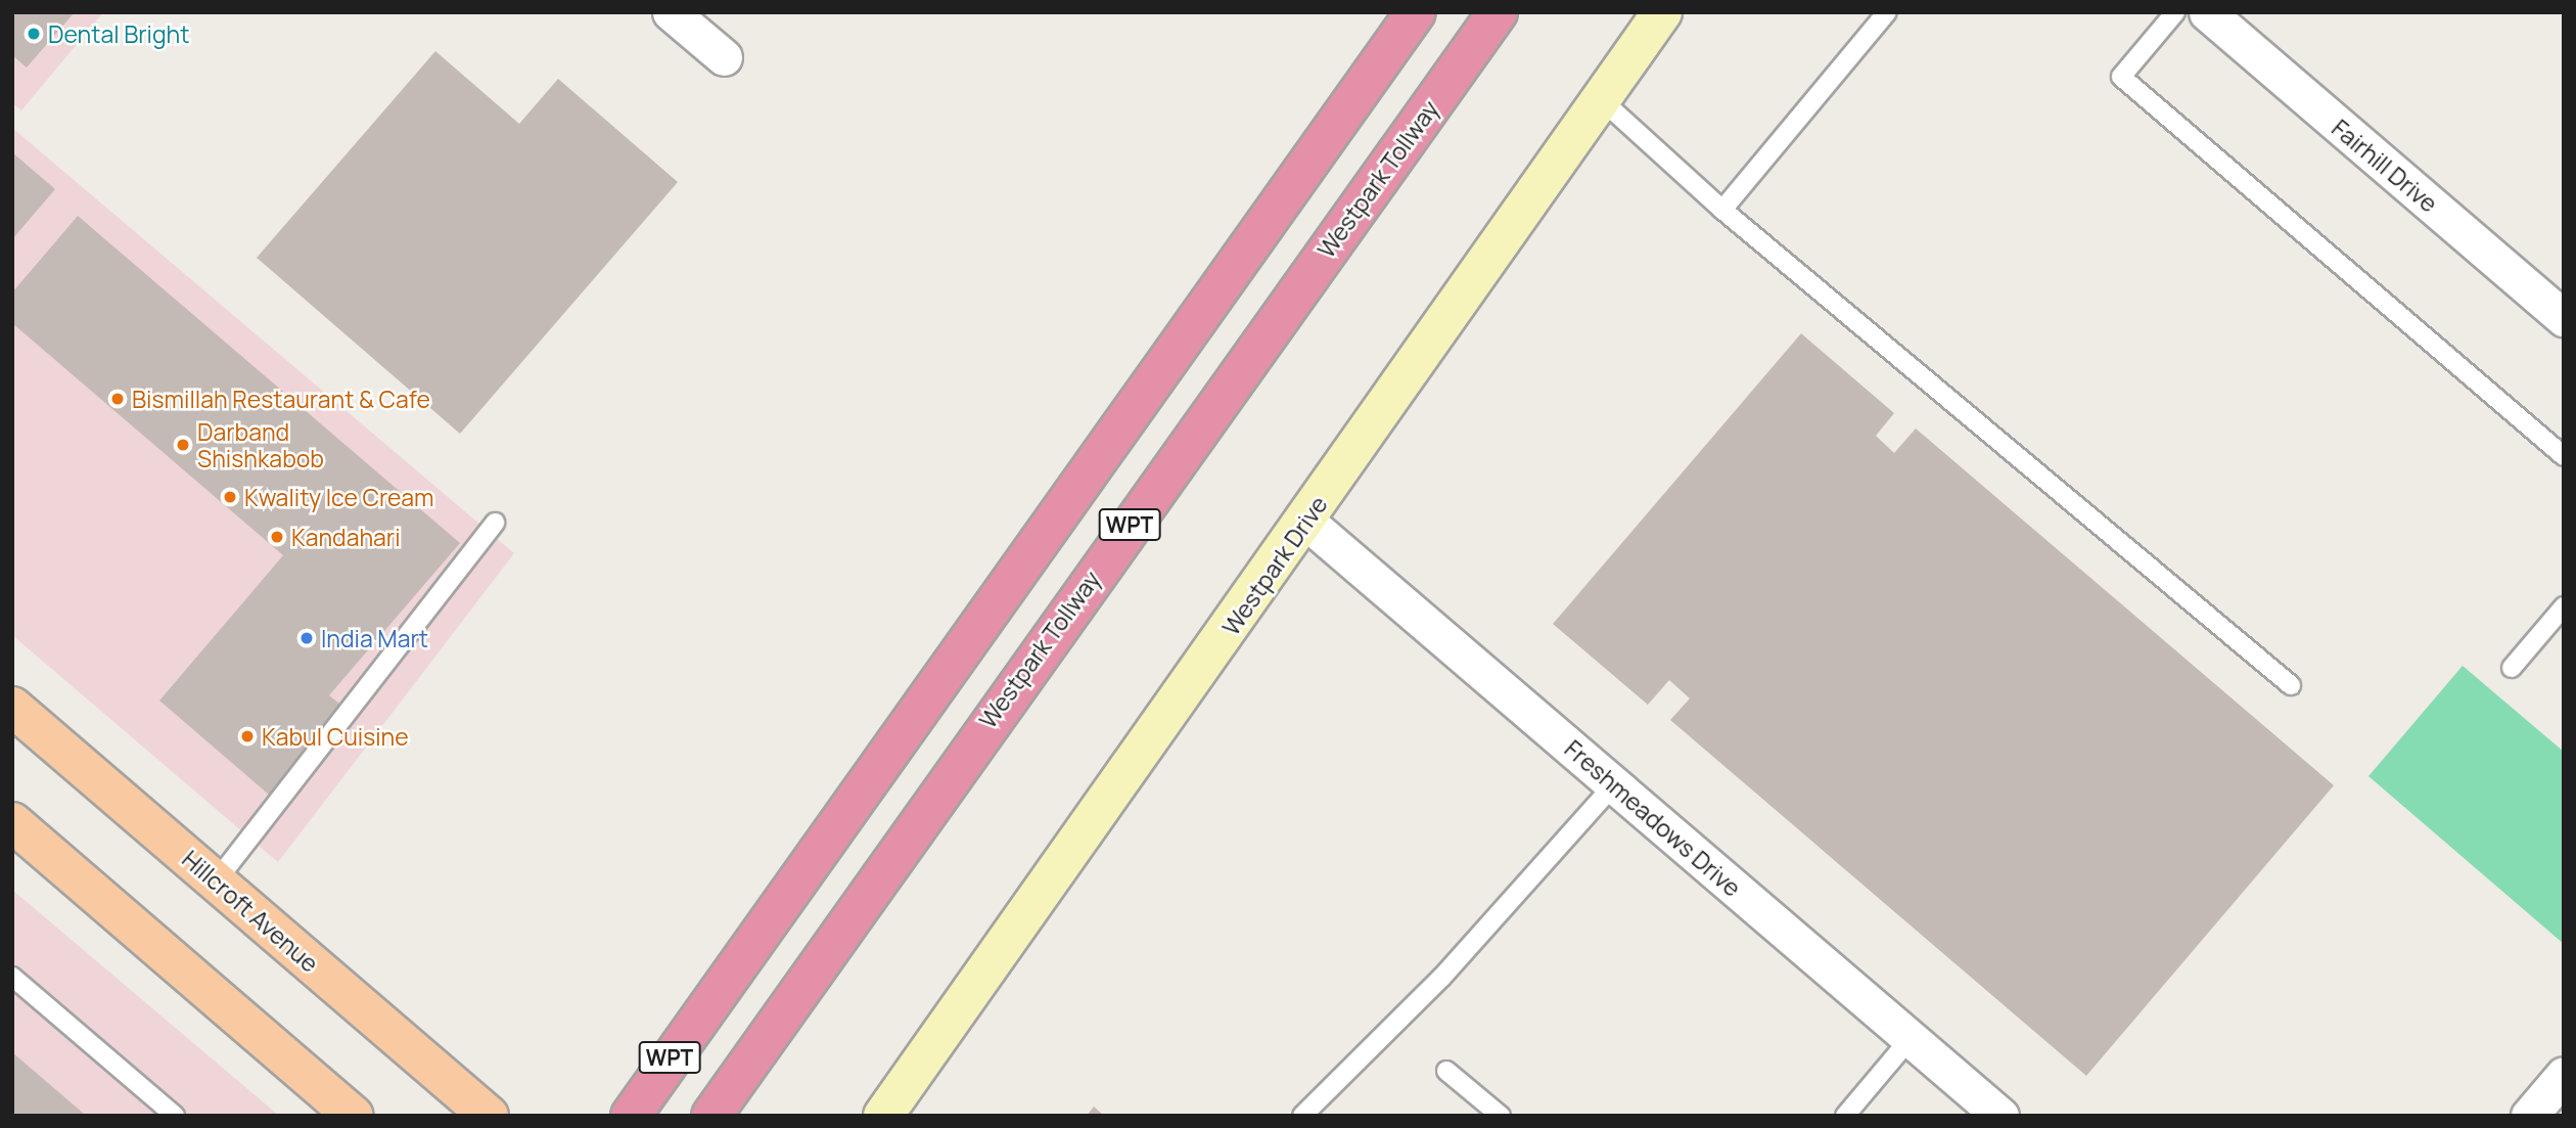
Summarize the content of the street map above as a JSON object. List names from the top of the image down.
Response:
{
  "streets": {
    "highway": ["Westpark Tollway", "WPT"],
    "main road": ["Westpark Drive", "Hillcroft Avenue"],
    "street": ["Fairhill Drive", "Freshmeadows Drive"]
  },
  "crossings": [
    ["Westpark Drive", "Freshmeadows Drive"]
  ],
  "places": [
    "Dental Bright",
    "Bismillah Restaurant & Cafe",
    "Darband Shishkabob",
    "Kwality Ice Cream",
    "Kandahari",
    "India Mart",
    "Kabul Cuisine"
  ]
}
